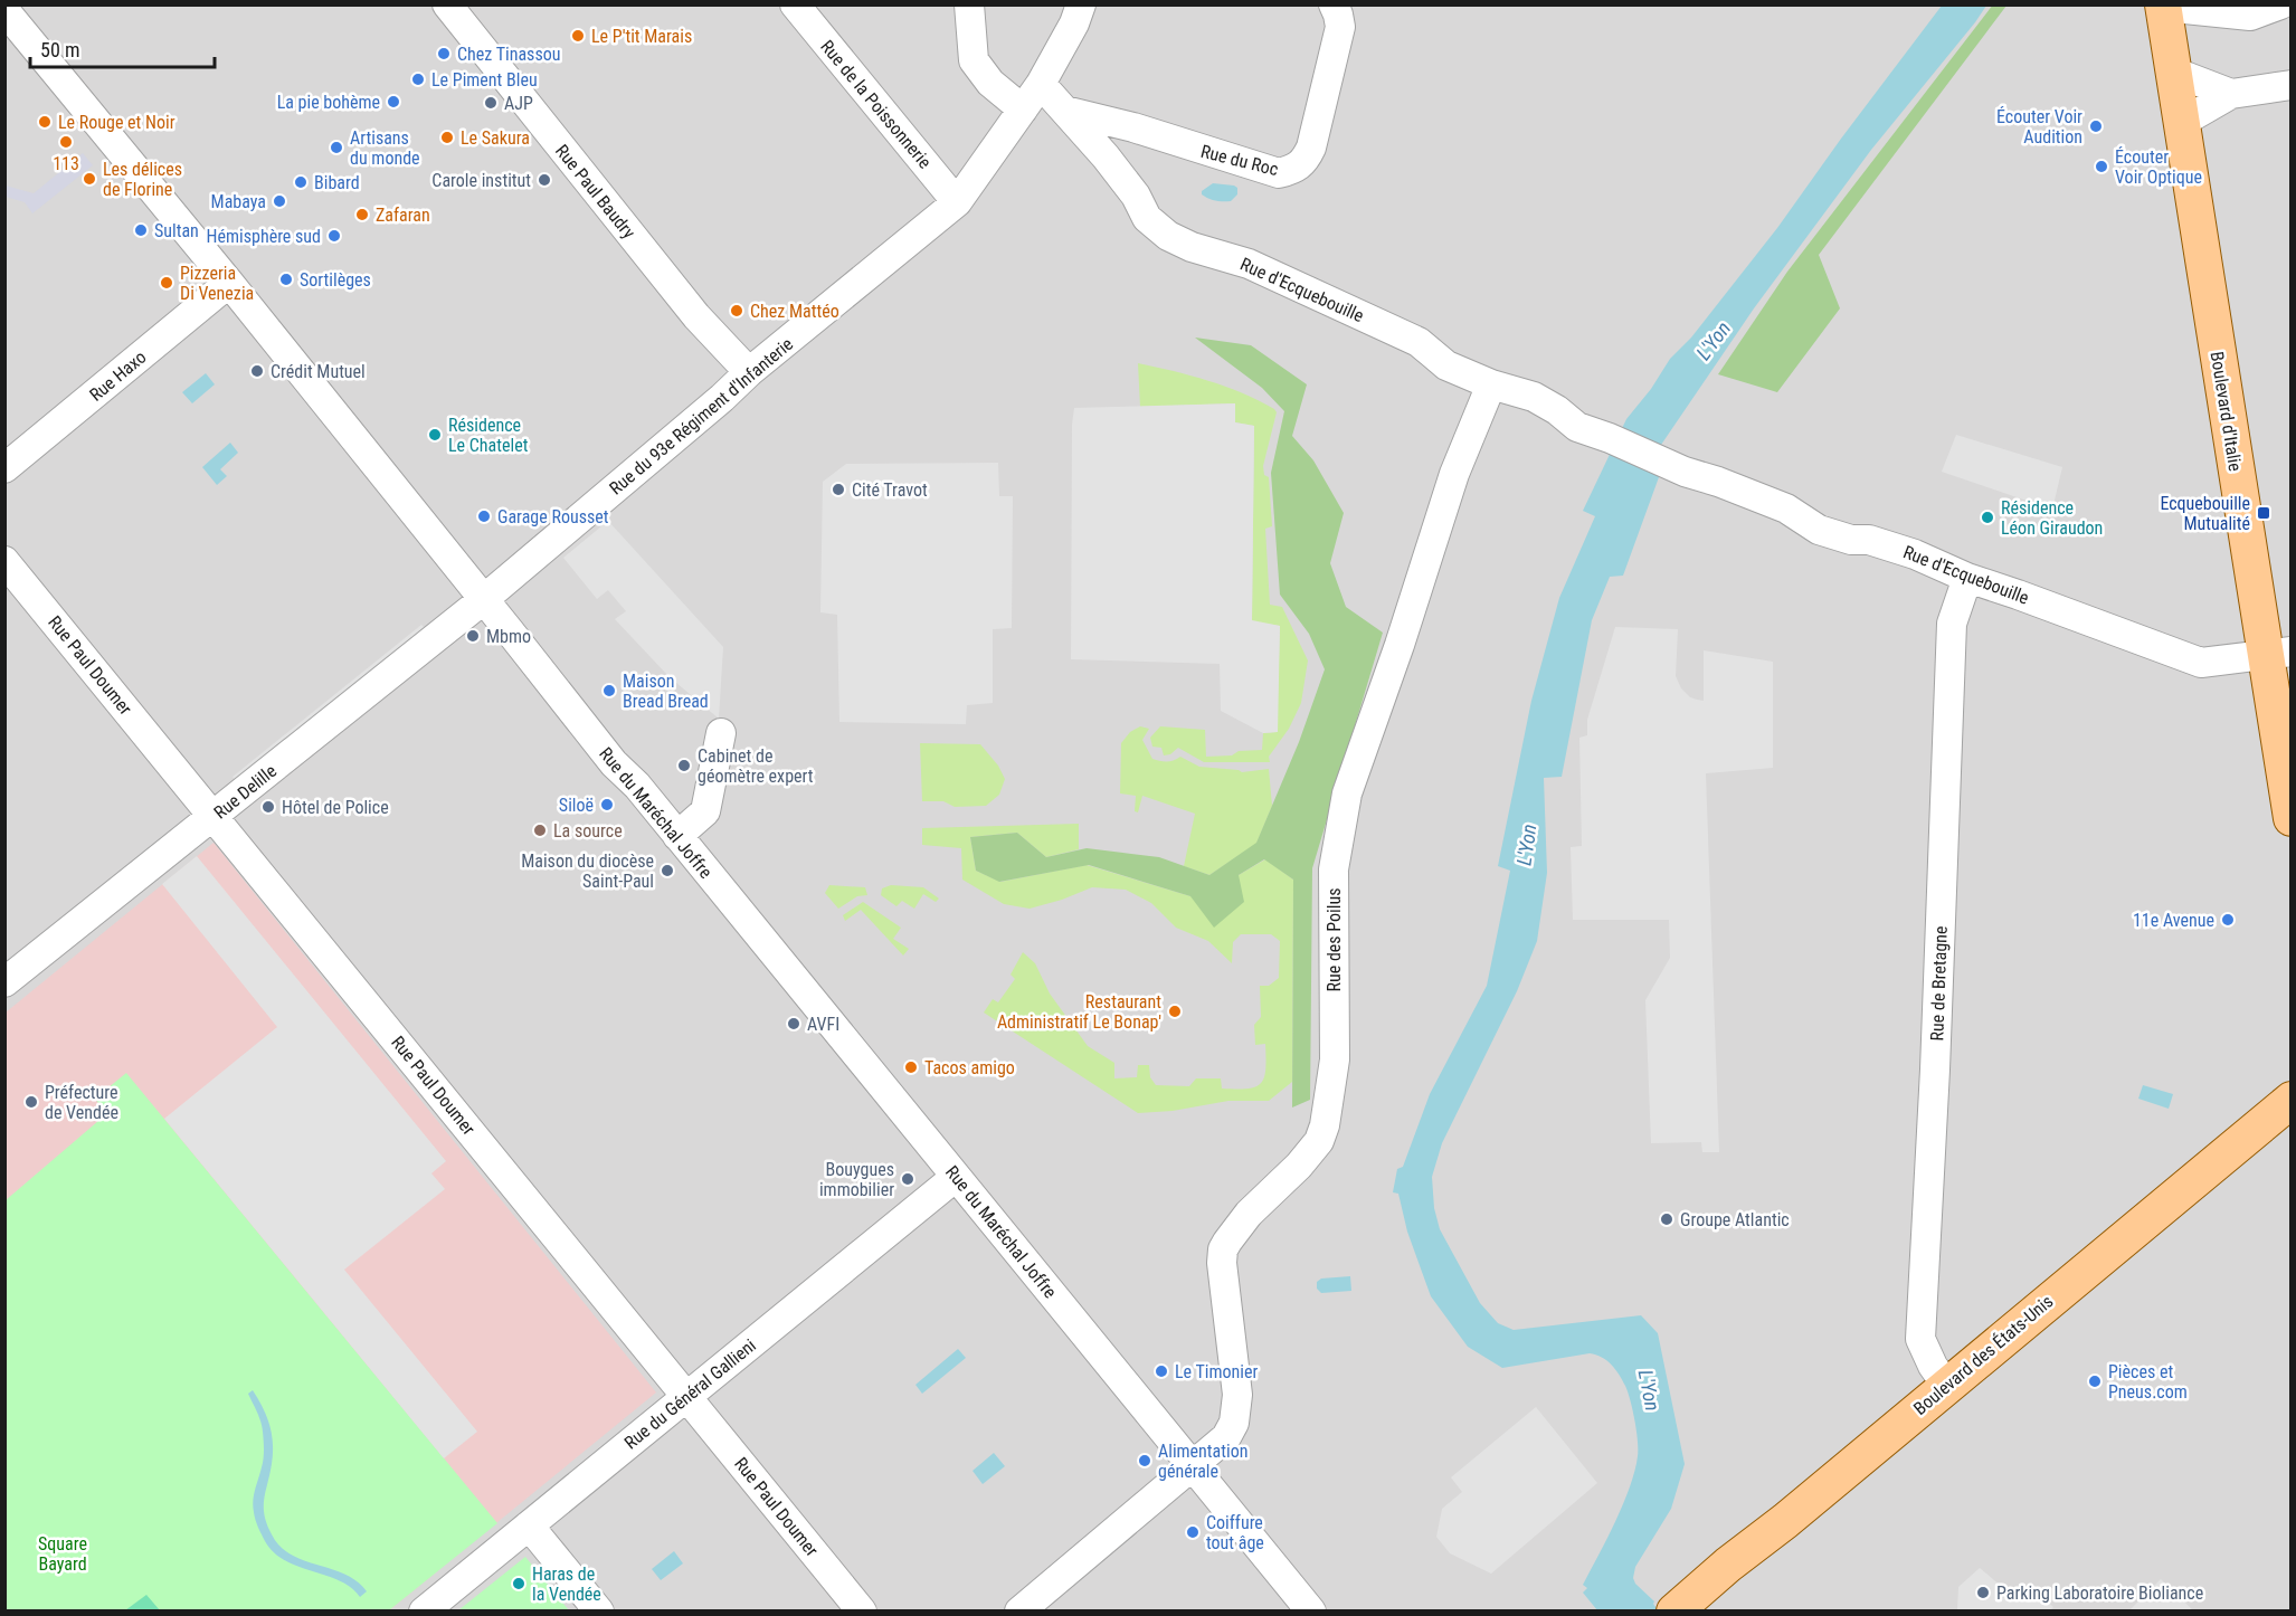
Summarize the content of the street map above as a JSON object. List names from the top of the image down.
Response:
{
  "streets": {
    "main road": ["Boulevard d'Italie", "Boulevard des États-Unis"],
    "street": [
      "Rue de la Poissonnerie",
      "Rue du Roc",
      "Rue Paul Baudry",
      "Rue d'Ecquebouille",
      "Rue Haxo",
      "Rue du 93e Régiment d'Infanterie",
      "Rue Paul Doumer",
      "Rue Delille",
      "Rue du Maréchal Joffre",
      "Rue des Poilus",
      "Rue de Bretagne",
      "Rue du Général Gallieni"
    ]
  },
  "crossings": [
    ["Rue de la Poissonnerie", "Rue du 93e Régiment d'Infanterie"],
    ["Rue du Roc", "Rue d'Ecquebouille"],
    ["Rue Paul Baudry", "Rue du 93e Régiment d'Infanterie"],
    ["Rue d'Ecquebouille", "Boulevard d'Italie"],
    ["Rue d'Ecquebouille", "Rue du 93e Régiment d'Infanterie"],
    ["Rue d'Ecquebouille", "Rue des Poilus"],
    ["Rue d'Ecquebouille", "Rue de Bretagne"],
    ["Rue Haxo", "Rue du Maréchal Joffre"],
    ["Rue du 93e Régiment d'Infanterie", "Rue Delille"],
    ["Rue du 93e Régiment d'Infanterie", "Rue du Maréchal Joffre"],
    ["Rue Paul Doumer", "Rue Delille"],
    ["Rue Paul Doumer", "Rue du Général Gallieni"],
    ["Rue Delille", "Rue du Maréchal Joffre"],
    ["Rue du Maréchal Joffre", "Rue des Poilus"],
    ["Rue du Maréchal Joffre", "Rue du Général Gallieni"],
    ["Rue de Bretagne", "Boulevard des États-Unis"]
  ],
  "water": ["L'Yon"],
  "parks": ["Square Bayard"],
  "places": {
    "other": [
      "Le P'tit Marais",
      "Chez Tinassou",
      "Le Piment Bleu",
      "La pie bohème",
      "AJP",
      "Le Rouge et Noir",
      "Écouter Voir Audition",
      "Le Sakura",
      "113",
      "Artisans du monde",
      "Écouter Voir Optique",
      "Les délices de Florine",
      "Carole institut",
      "Bibard",
      "Mabaya",
      "Zafaran",
      "Sultan",
      "Hémisphère sud",
      "Sortilèges",
      "Pizzeria Di Venezia",
      "Chez Mattéo",
      "Crédit Mutuel",
      "Résidence Le Chatelet",
      "Cité Travot",
      "Garage Rousset",
      "Résidence Léon Giraudon",
      "Mbmo",
      "Maison Bread Bread",
      "Cabinet de géomètre expert",
      "Siloë",
      "Hôtel de Police",
      "La source",
      "Maison du diocèse Saint-Paul",
      "11e Avenue",
      "Restaurant Administratif Le Bonap'",
      "AVFI",
      "Tacos amigo",
      "Préfecture de Vendée",
      "Bouygues immobilier",
      "Groupe Atlantic",
      "Le Timonier",
      "Pièces et Pneus.com",
      "Alimentation générale",
      "Coiffure tout âge",
      "Haras de la Vendée",
      "Parking Laboratoire Bioliance"
    ],
    "transit": ["Ecquebouille Mutualité"]
  },
  "scale_bar": "50 m"
}
